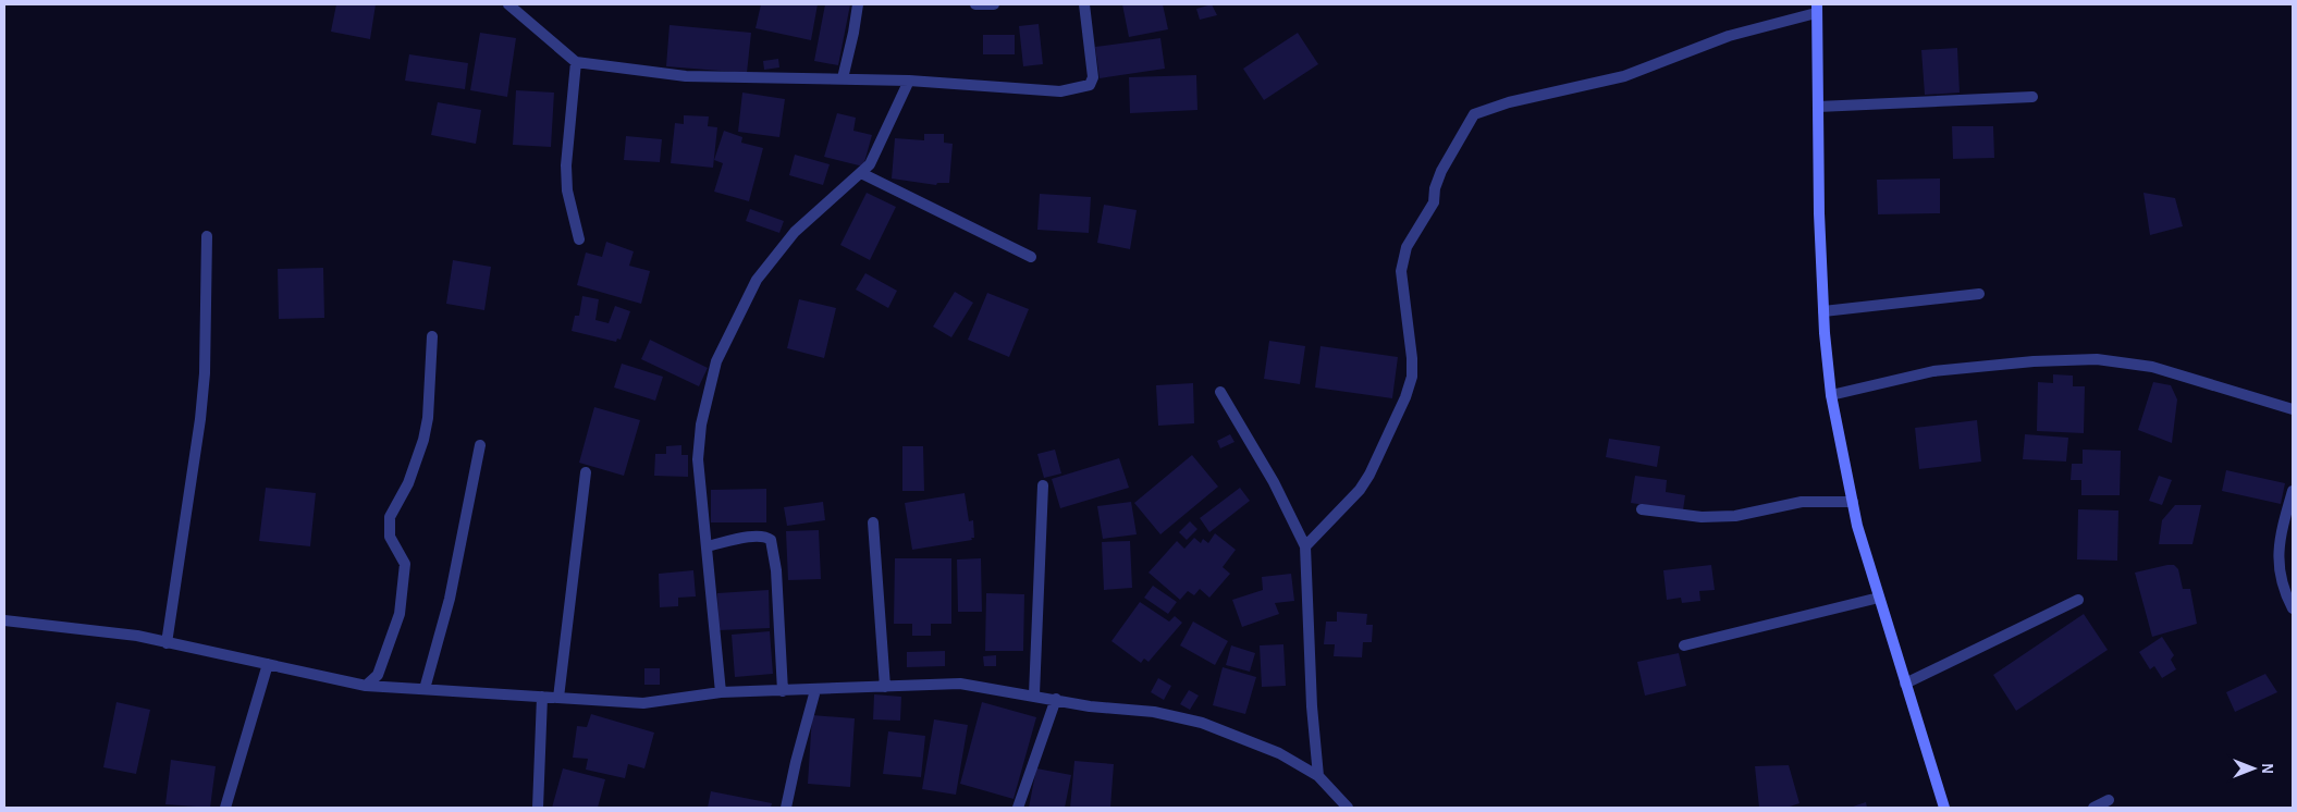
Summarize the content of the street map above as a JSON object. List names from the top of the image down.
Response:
{
  "north": "right"
}
